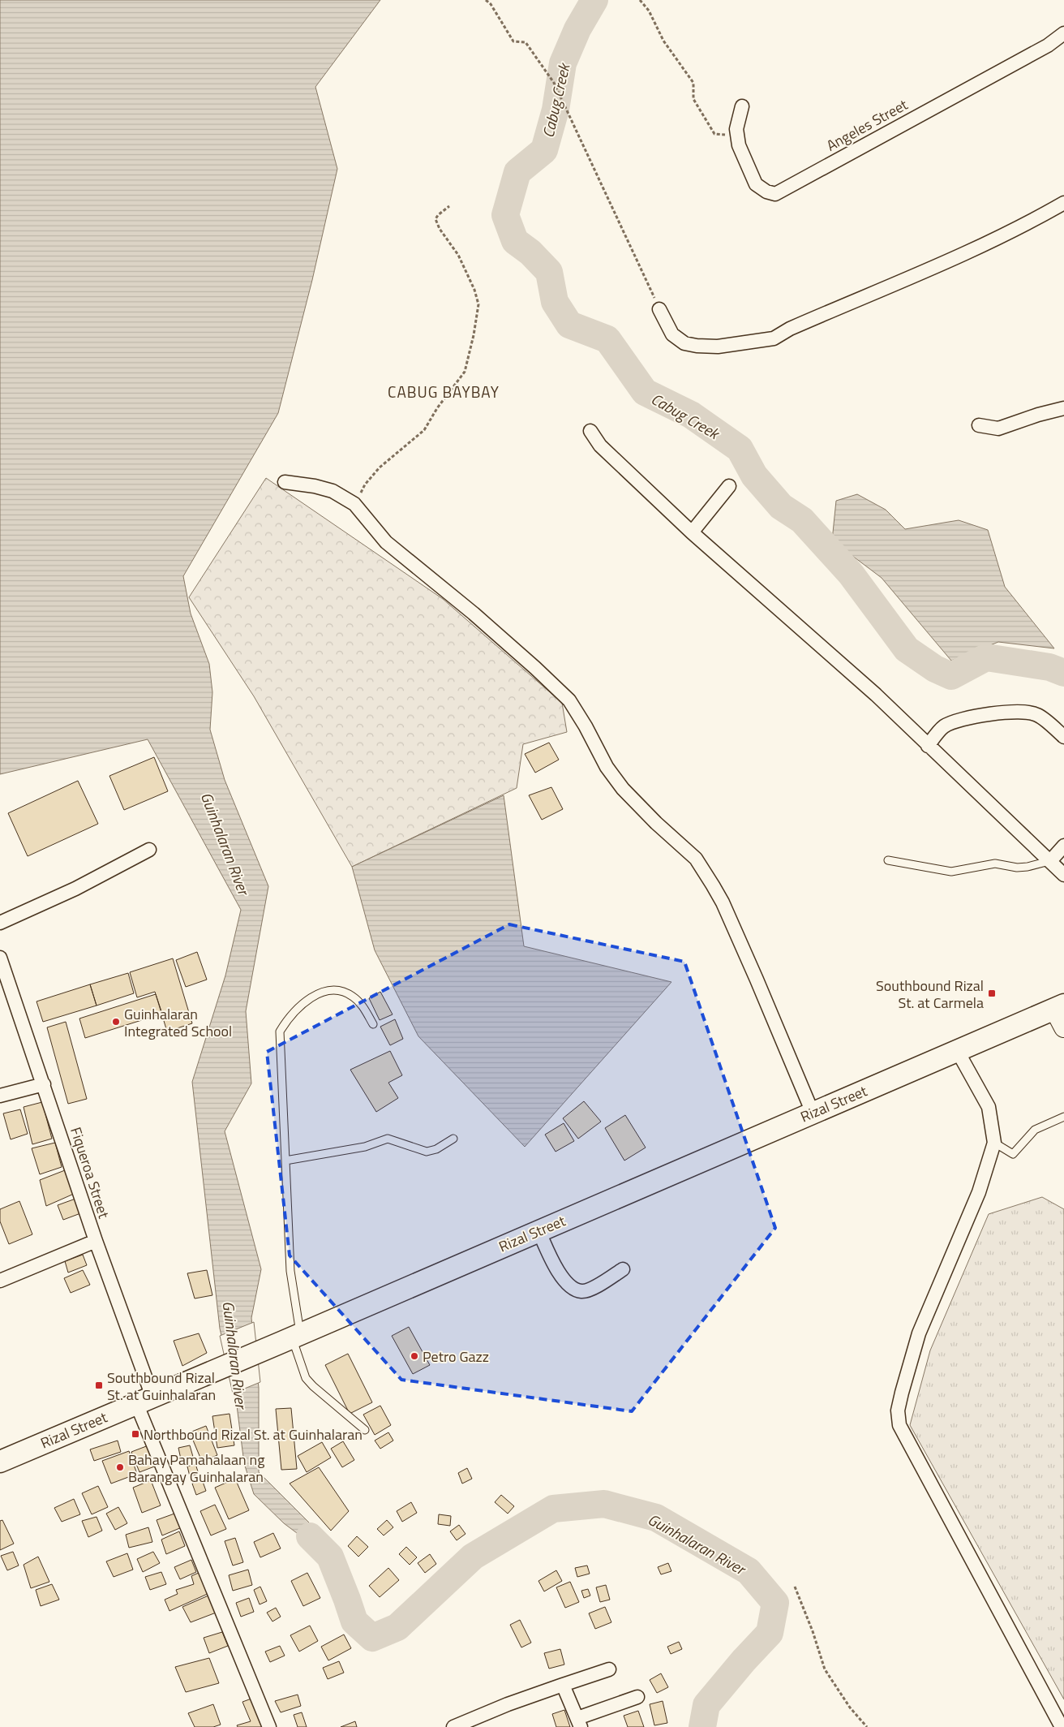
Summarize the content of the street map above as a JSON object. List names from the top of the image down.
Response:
{
  "streets": {
    "main road": ["Rizal Street"],
    "street": ["Angeles Street", "Fiqueroa Street"]
  },
  "crossings": [
    ["Rizal Street", "Fiqueroa Street"]
  ],
  "districts": ["CABUG BAYBAY"],
  "water": ["Cabug Creek", "Guinhalaran River"],
  "places": {
    "transit": ["Southbound Rizal St. at Carmela", "Southbound Rizal St. at Guinhalaran", "Northbound Rizal St. at Guinhalaran"],
    "other": ["Guinhalaran Integrated School", "Petro Gazz", "Bahay Pamahalaan ng Barangay Guinhalaran"]
  }
}
